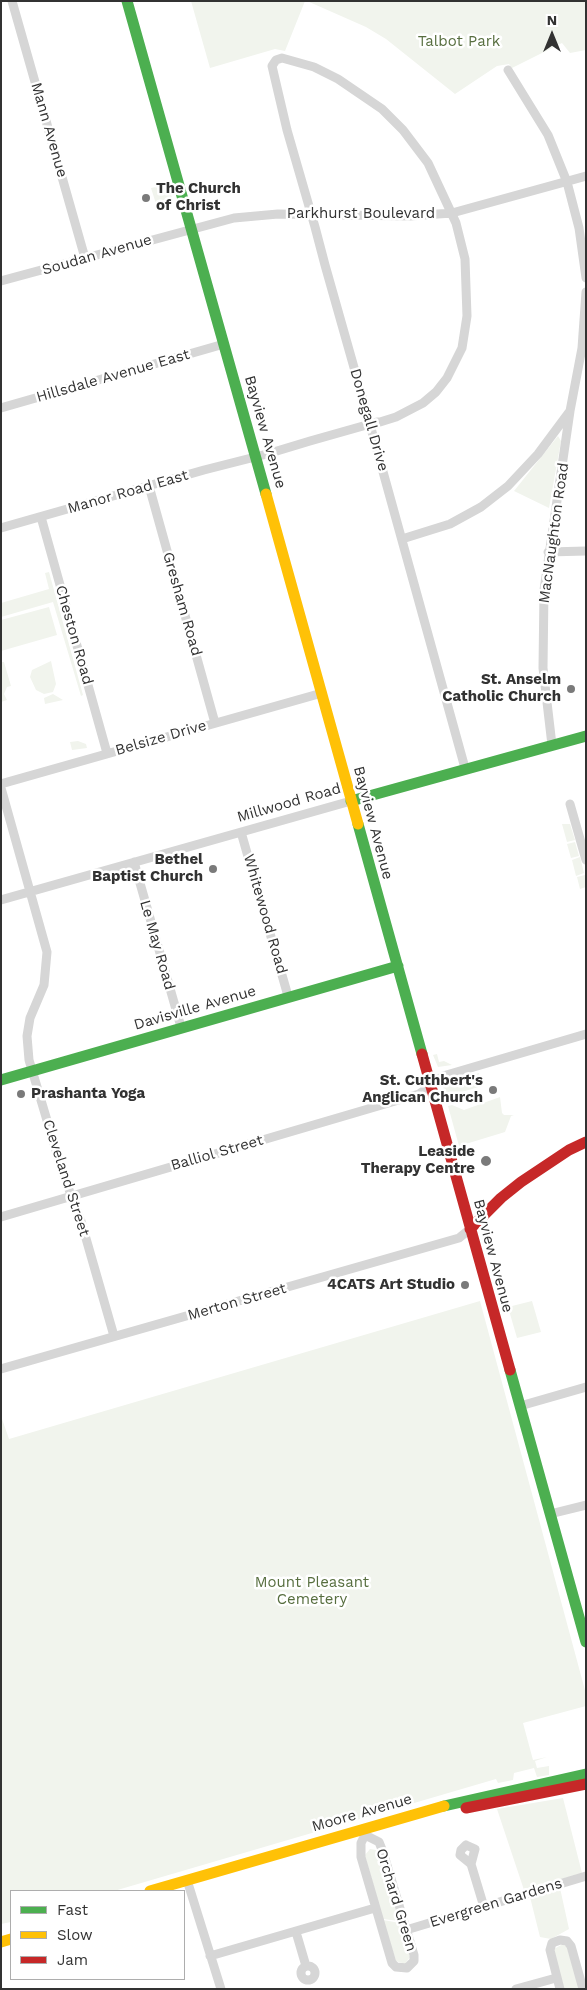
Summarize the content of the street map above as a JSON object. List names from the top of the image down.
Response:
{
  "streets": {
    "main road": [
      "Bayview Avenue",
      "Millwood Road",
      "Davisville Avenue",
      "Moore Avenue"
    ],
    "street": [
      "Mann Avenue",
      "Parkhurst Boulevard",
      "Soudan Avenue",
      "Hillsdale Avenue East",
      "Donegall Drive",
      "Manor Road East",
      "MacNaughton Road",
      "Gresham Road",
      "Cheston Road",
      "Belsize Drive",
      "Whitewood Road",
      "Le May Road",
      "Balliol Street",
      "Cleveland Street",
      "Merton Street",
      "Orchard Green",
      "Evergreen Gardens"
    ]
  },
  "crossings": [
    ["Mann Avenue", "Soudan Avenue"],
    ["Parkhurst Boulevard", "Soudan Avenue"],
    ["Parkhurst Boulevard", "Donegall Drive"],
    ["Parkhurst Boulevard", "Bayview Avenue"],
    ["Parkhurst Boulevard", "Manor Road East"],
    ["Soudan Avenue", "Bayview Avenue"],
    ["Hillsdale Avenue East", "Bayview Avenue"],
    ["Donegall Drive", "Manor Road East"],
    ["Donegall Drive", "Millwood Road"],
    ["Bayview Avenue", "Manor Road East"],
    ["Bayview Avenue", "Belsize Drive"],
    ["Bayview Avenue", "Millwood Road"],
    ["Bayview Avenue", "Davisville Avenue"],
    ["Bayview Avenue", "Balliol Street"],
    ["Bayview Avenue", "Merton Street"],
    ["Manor Road East", "Gresham Road"],
    ["Manor Road East", "Cheston Road"],
    ["MacNaughton Road", "Millwood Road"],
    ["Gresham Road", "Belsize Drive"],
    ["Cheston Road", "Belsize Drive"],
    ["Millwood Road", "Whitewood Road"],
    ["Millwood Road", "Le May Road"],
    ["Millwood Road", "Cleveland Street"],
    ["Whitewood Road", "Davisville Avenue"],
    ["Le May Road", "Davisville Avenue"],
    ["Davisville Avenue", "Cleveland Street"],
    ["Balliol Street", "Cleveland Street"],
    ["Cleveland Street", "Merton Street"],
    ["Moore Avenue", "Orchard Green"],
    ["Orchard Green", "Evergreen Gardens"]
  ],
  "parks": ["Talbot Park", "Mount Pleasant Cemetery"],
  "places": [
    "The Church of Christ",
    "St. Anselm Catholic Church",
    "Bethel Baptist Church",
    "St. Cuthbert's Anglican Church",
    "Prashanta Yoga",
    "Leaside Therapy Centre",
    "4CATS Art Studio"
  ],
  "legend": ["Fast", "Slow", "Jam"],
  "north": "top"
}
